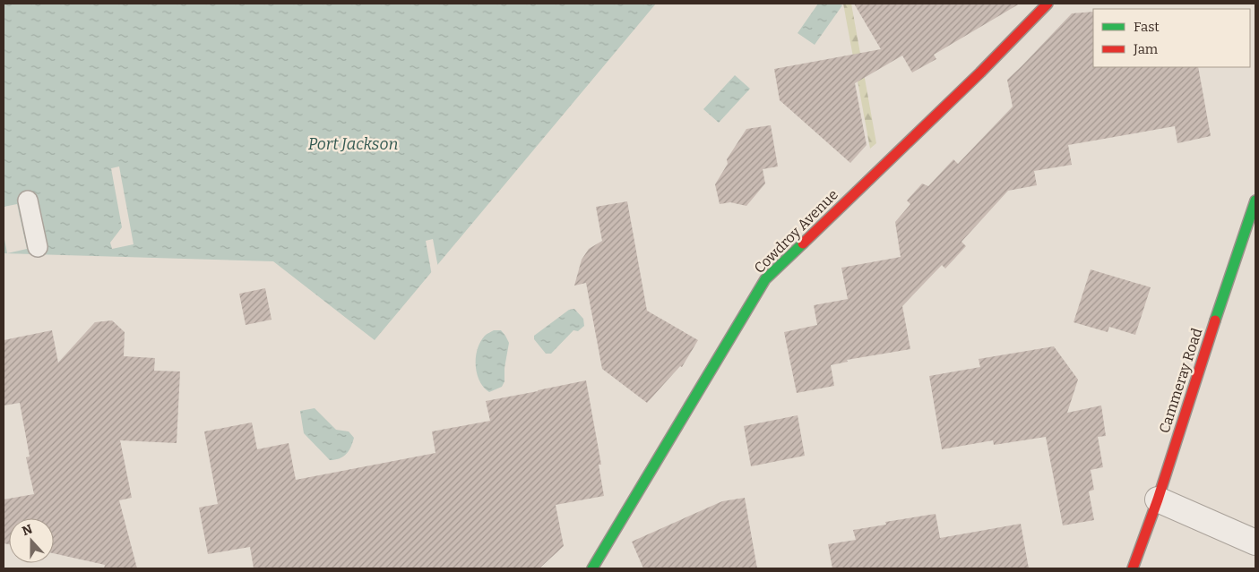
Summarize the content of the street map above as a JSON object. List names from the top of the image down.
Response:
{
  "streets": {
    "street": ["Cowdroy Avenue", "Cammeray Road"]
  },
  "water": ["Port Jackson"],
  "legend": ["Fast", "Jam"],
  "north": "top"
}
